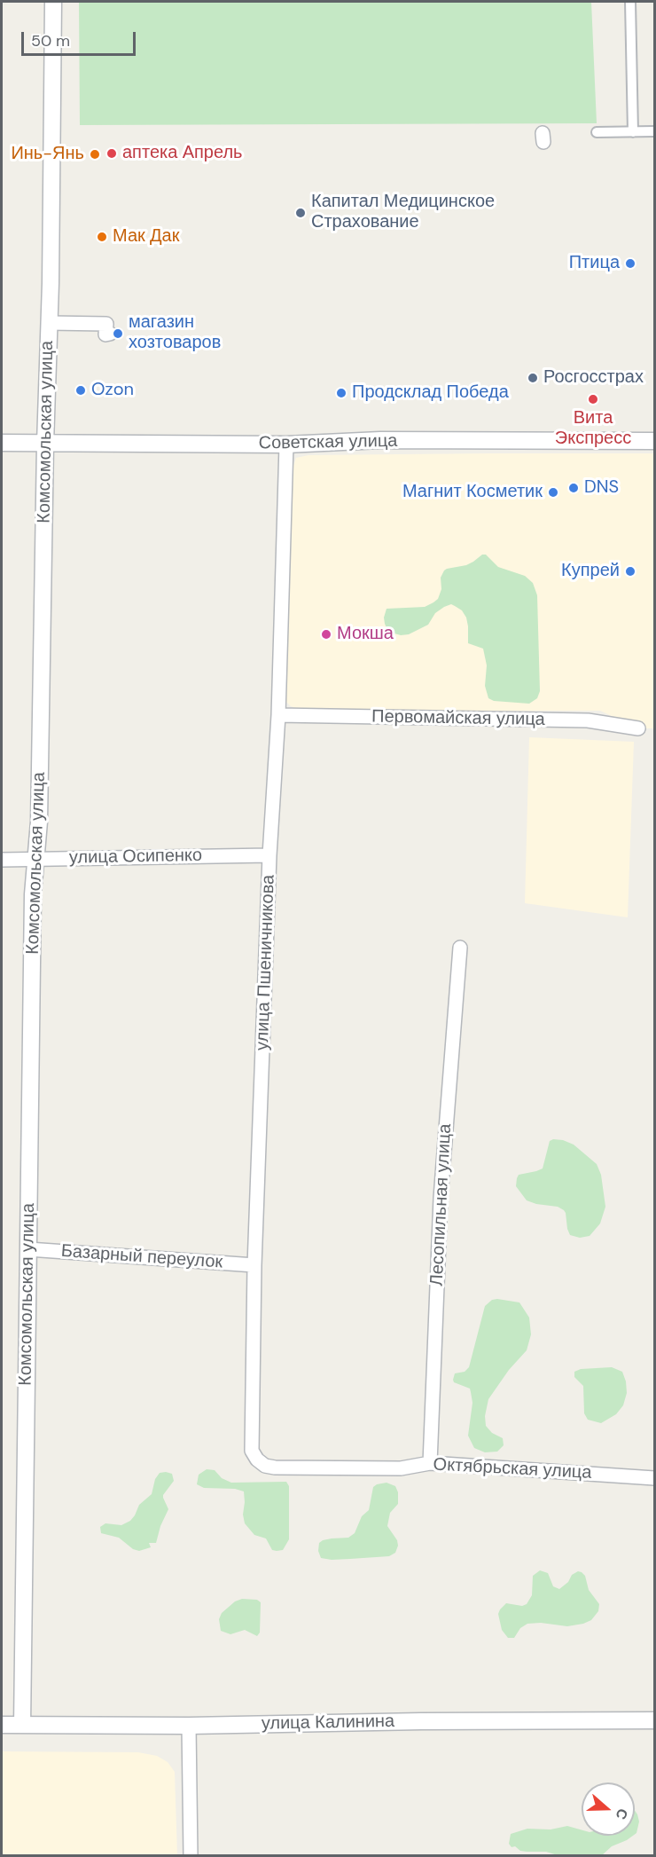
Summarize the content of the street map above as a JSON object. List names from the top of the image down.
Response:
{
  "streets": {
    "street": [
      "Комсомольская улица",
      "Советская улица",
      "Первомайская улица",
      "улица Осипенко",
      "улица Пшеничникова",
      "Лесопильная улица",
      "Базарный переулок",
      "Октябрьская улица",
      "улица Калинина"
    ]
  },
  "crossings": [
    ["Комсомольская улица", "Советская улица"],
    ["Комсомольская улица", "улица Осипенко"],
    ["Комсомольская улица", "Базарный переулок"],
    ["Комсомольская улица", "улица Калинина"],
    ["Советская улица", "улица Пшеничникова"],
    ["Первомайская улица", "улица Пшеничникова"],
    ["улица Осипенко", "улица Пшеничникова"],
    ["улица Пшеничникова", "Базарный переулок"],
    ["улица Пшеничникова", "Октябрьская улица"],
    ["Лесопильная улица", "Октябрьская улица"]
  ],
  "places": [
    "аптека Апрель",
    "Инь-Янь",
    "Капитал Медицинское Страхование",
    "Мак Дак",
    "Птица",
    "магазин хозтоваров",
    "Росгосстрах",
    "Ozon",
    "Продсклад Победа",
    "Вита Экспресс",
    "DNS",
    "Магнит Косметик",
    "Купрей",
    "Мокша"
  ],
  "scale_bar": "50 m",
  "north": "right"
}
